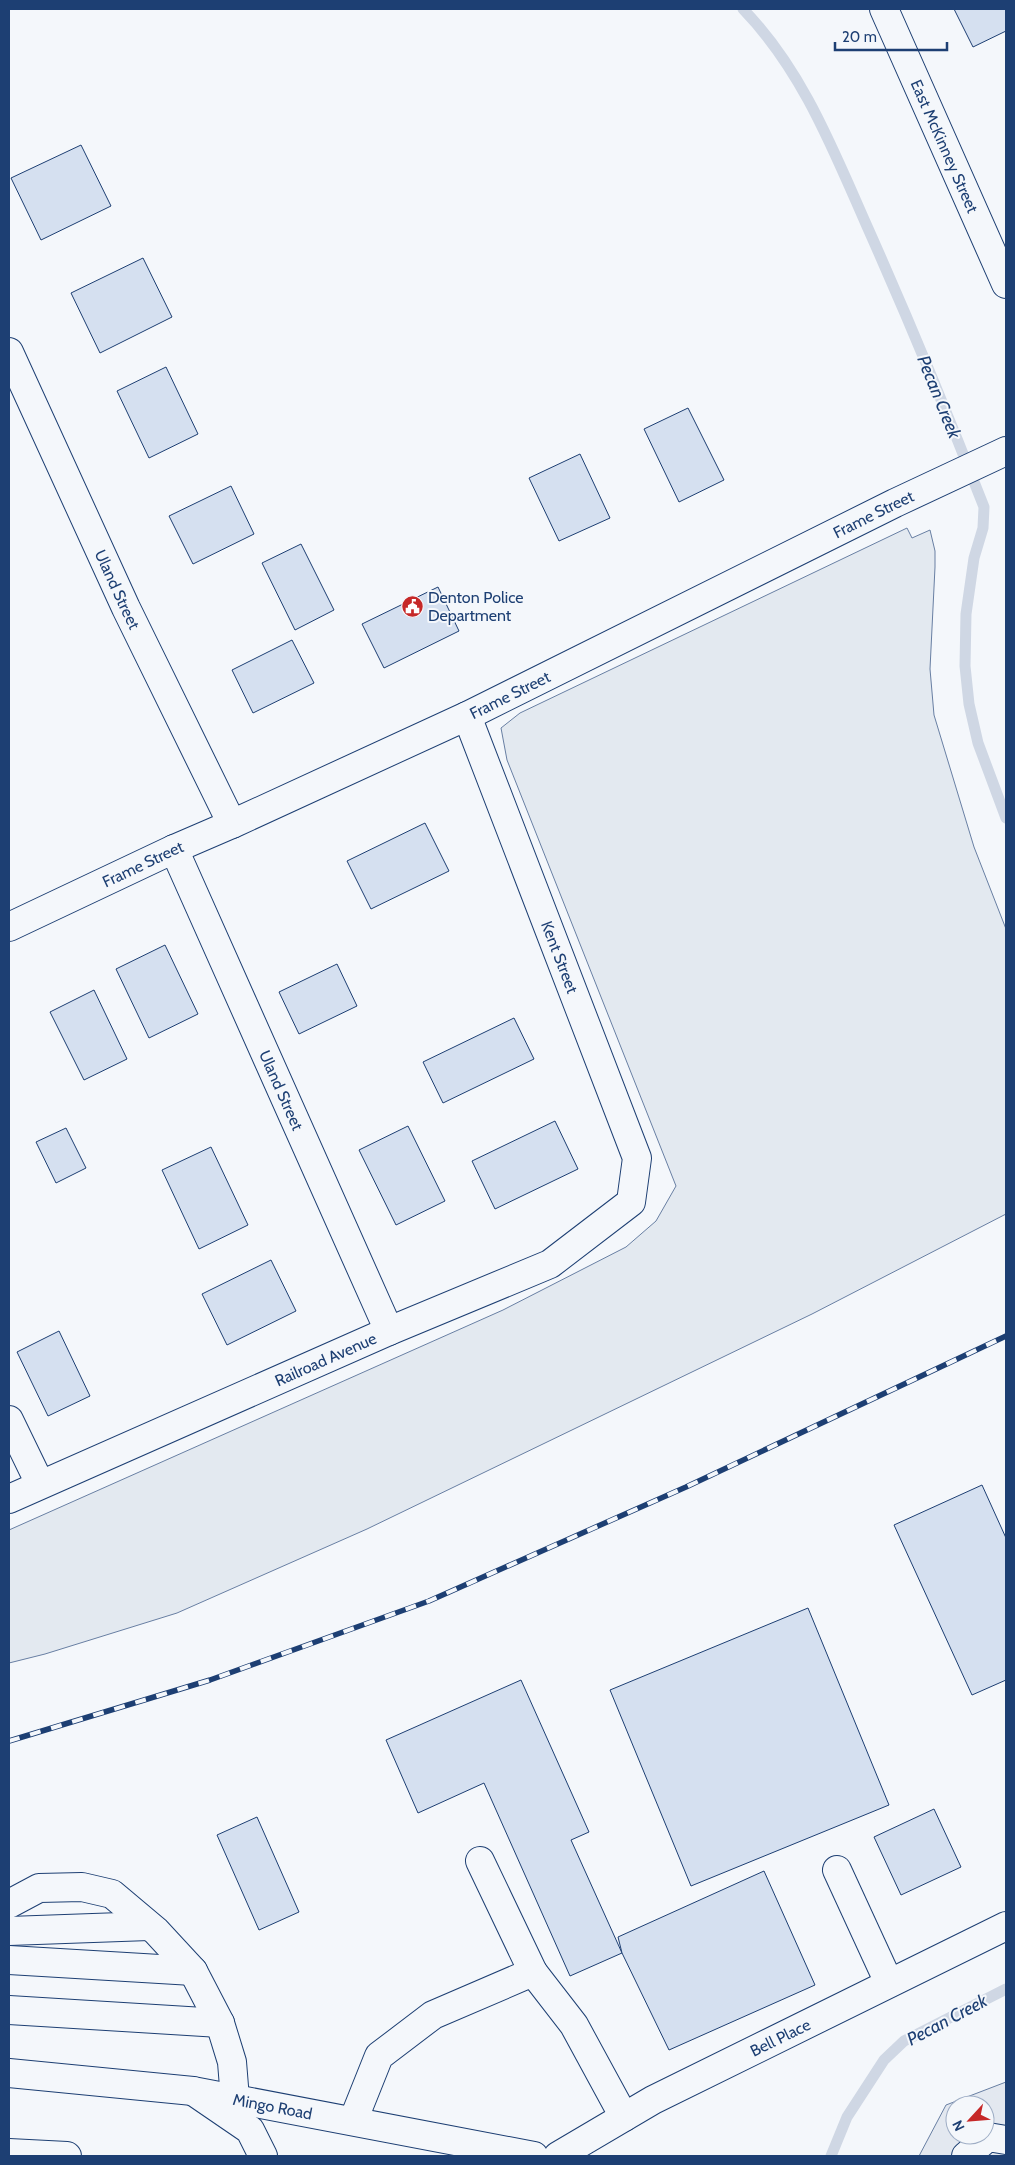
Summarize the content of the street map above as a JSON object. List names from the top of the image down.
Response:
{
  "streets": {
    "street": [
      "East McKinney Street",
      "Frame Street",
      "Uland Street",
      "Kent Street",
      "Railroad Avenue",
      "Bell Place",
      "Mingo Road"
    ]
  },
  "crossings": [
    ["Frame Street", "Uland Street"],
    ["Frame Street", "Kent Street"],
    ["Uland Street", "Railroad Avenue"],
    ["Kent Street", "Railroad Avenue"]
  ],
  "water": ["Pecan Creek"],
  "places": {
    "public building": ["Denton Police Department"]
  },
  "scale_bar": "20 m",
  "north": "bottom left"
}
